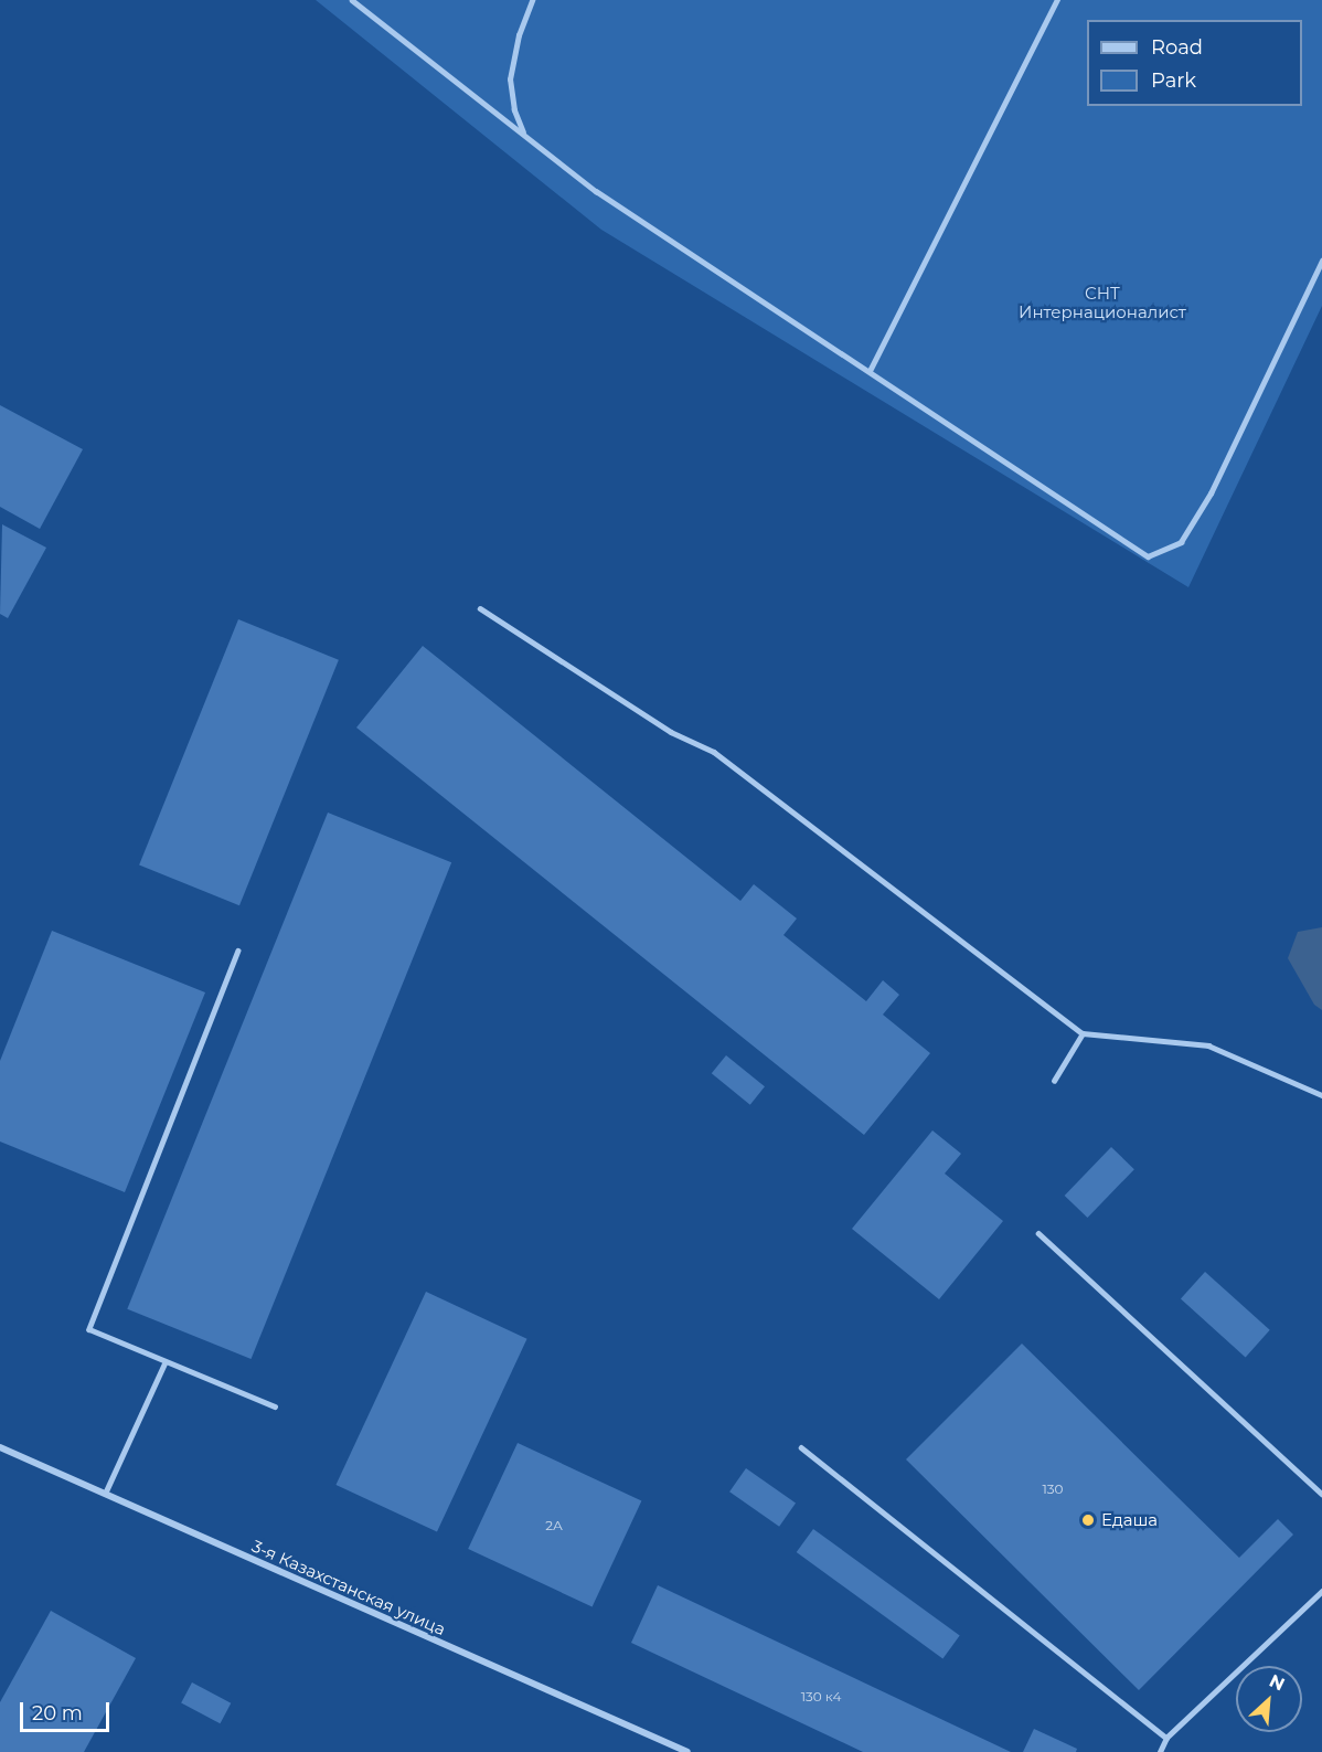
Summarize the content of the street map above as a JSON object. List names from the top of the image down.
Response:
{
  "streets": {
    "street": ["3-я Казахстанская улица"]
  },
  "parks": ["СНТ Интернационалист"],
  "places": ["Едаша"],
  "house_numbers": ["130", "2А", "130 к4"],
  "legend": ["Road", "Park"],
  "scale_bar": "20 m",
  "north": "top right"
}
